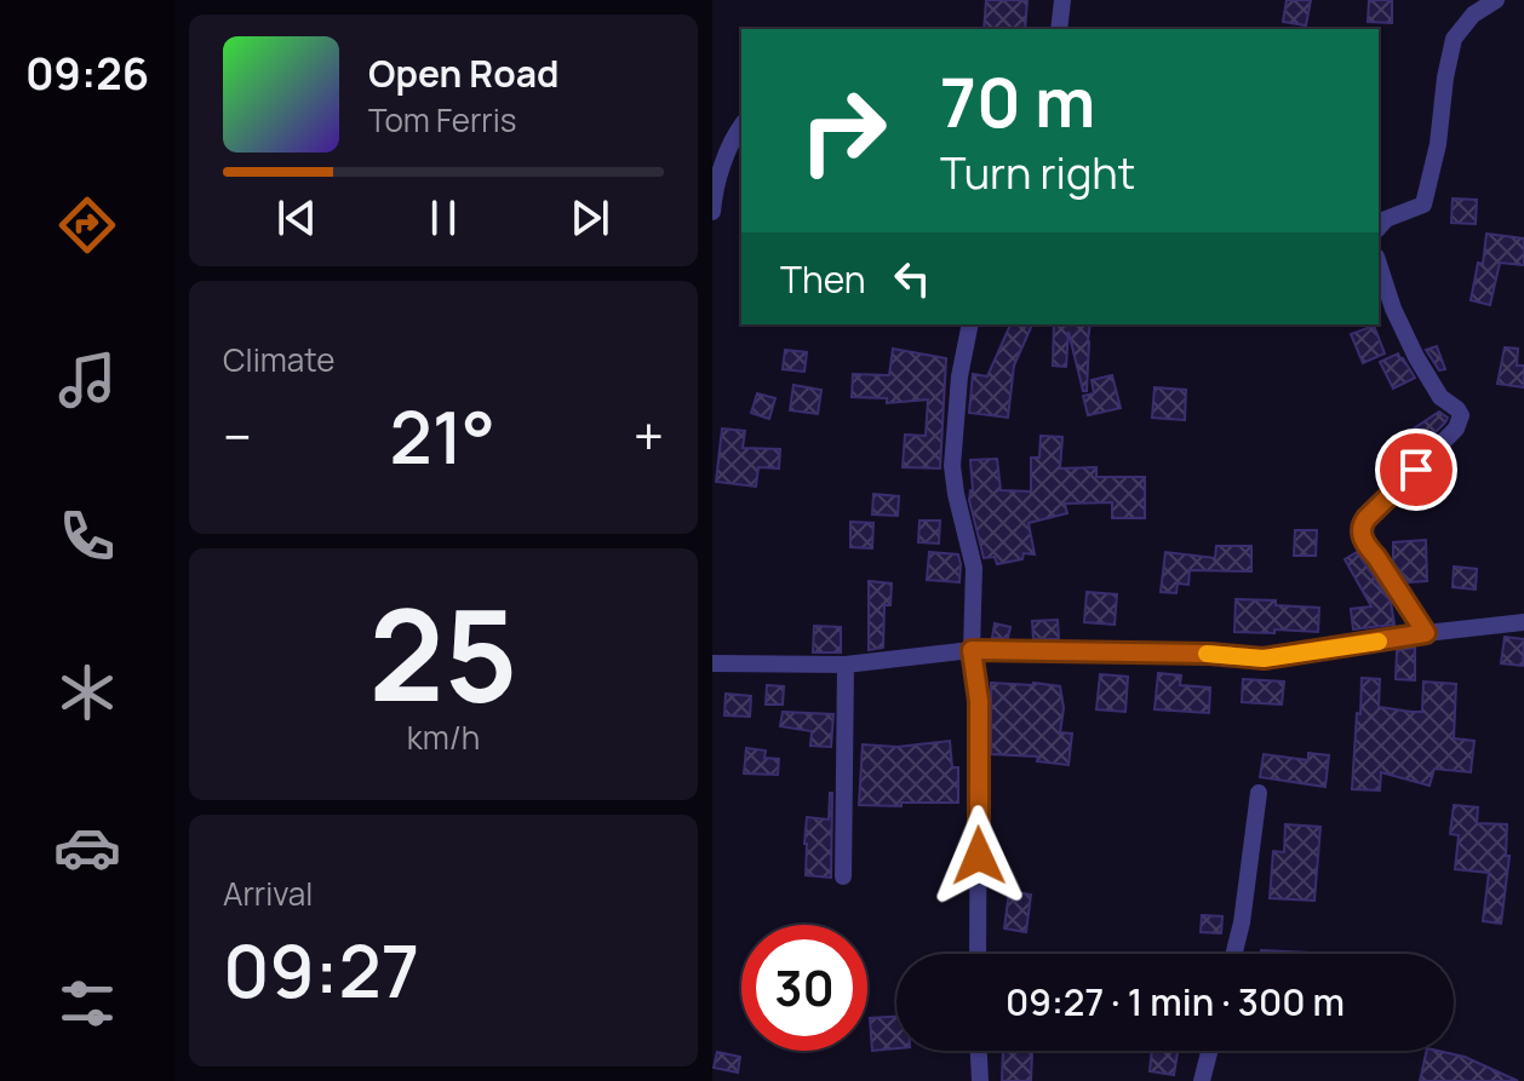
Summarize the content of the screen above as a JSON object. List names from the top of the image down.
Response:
{
  "page": {
    "tabs": "09:26",
    "turn": ["70 m", "Turn right"],
    "song": ["Open Road", "Tom Ferris"],
    "then": "Then",
    "tile": [
      "Climate",
      ["25", "km/h"],
      ["Arrival", "09:27"]
    ],
    "heat": ["−", "21°", "+"],
    "limit": "30",
    "trip": "09:27 · 1 min · 300 m"
  }
}
